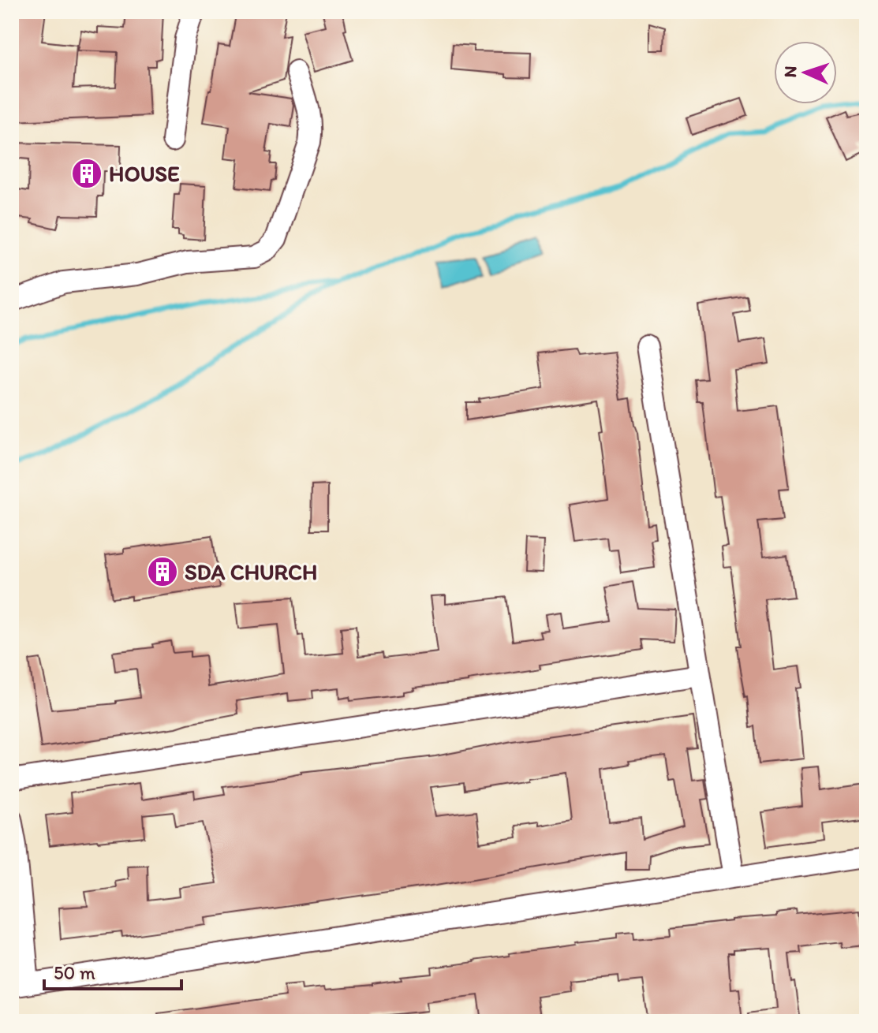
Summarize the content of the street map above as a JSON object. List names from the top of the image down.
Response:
{
  "places": {
    "building": ["HOUSE", "SDA CHURCH"]
  },
  "scale_bar": "50 m",
  "north": "left"
}
